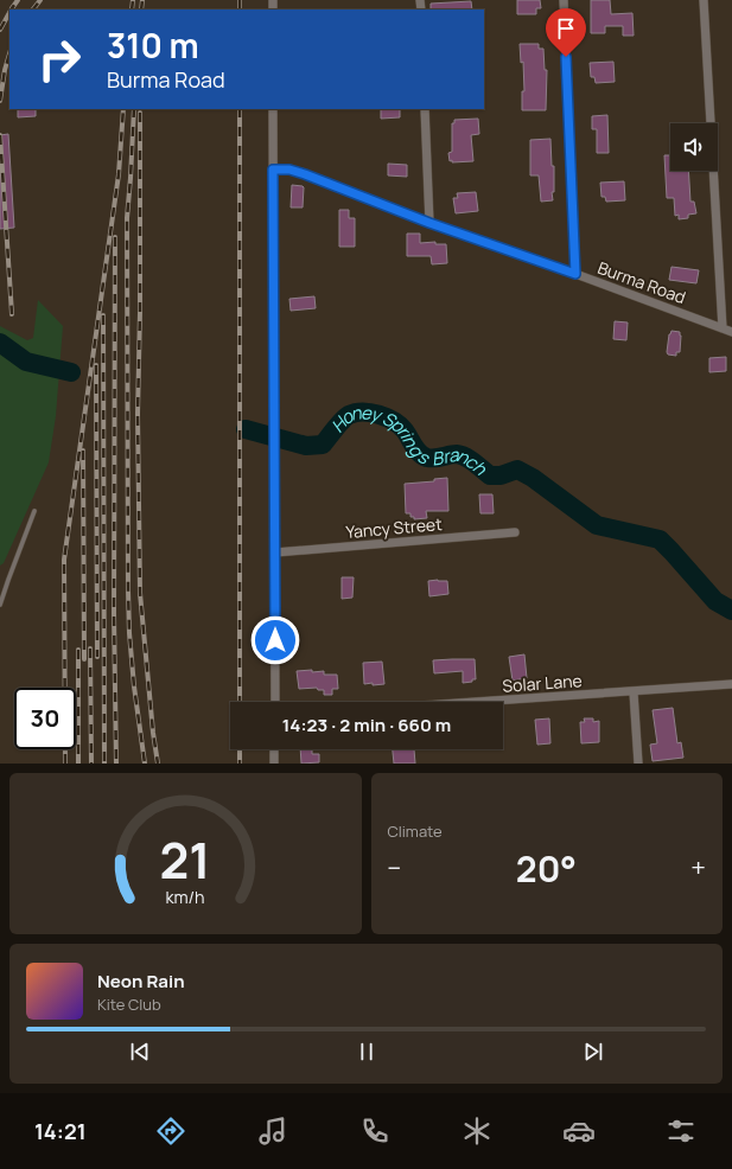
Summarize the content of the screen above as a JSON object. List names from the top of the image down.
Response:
{
  "streets": {
    "street": ["Burma Road", "Yancy Street", "Solar Lane"]
  },
  "water": ["Honey Springs Branch"],
  "page": {
    "turn": ["310 m", "Burma Road"],
    "limit": "30",
    "trip": "14:23 · 2 min · 660 m",
    "tile": "Climate",
    "heat": ["−", "20°", "+"],
    "song": ["Neon Rain", "Kite Club"],
    "tabs": "14:21",
    "gauge": ["21", "km/h"]
  }
}
